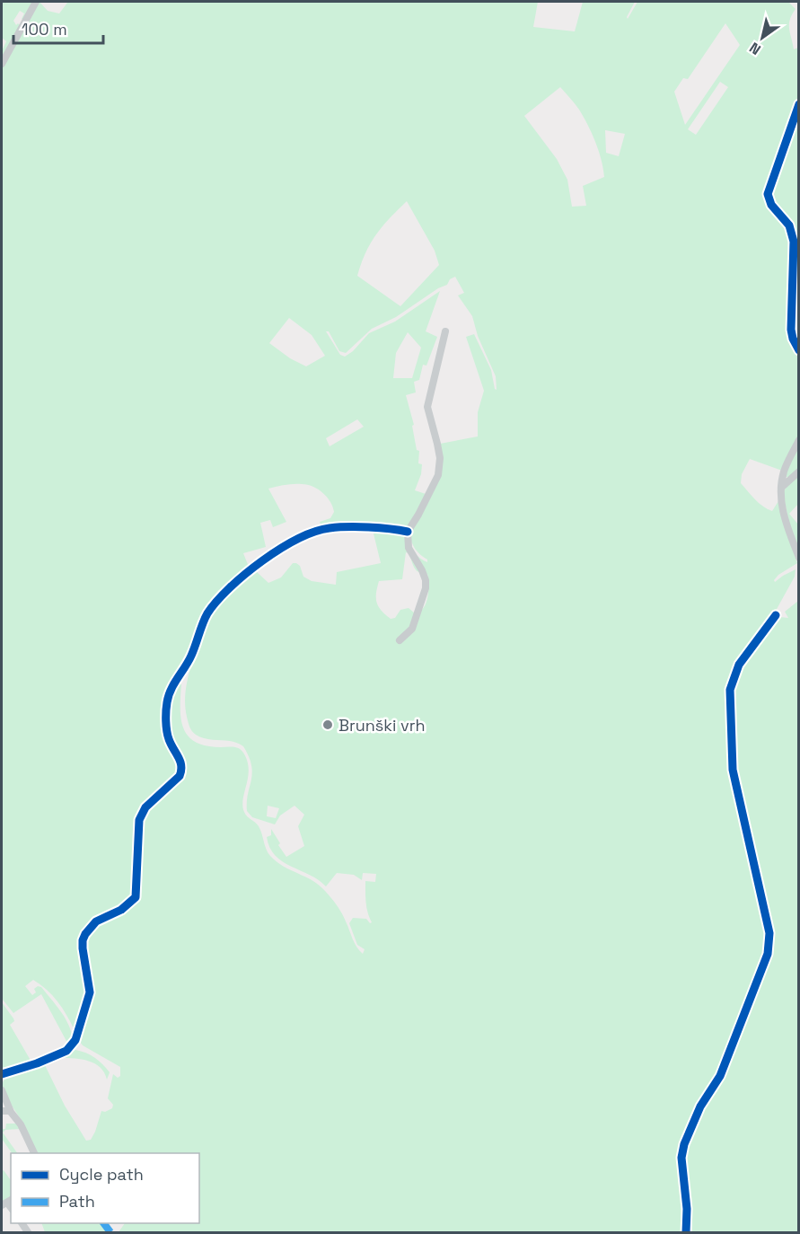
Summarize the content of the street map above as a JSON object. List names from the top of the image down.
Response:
{
  "places": ["Brunški vrh"],
  "legend": ["Cycle path", "Path"],
  "scale_bar": "100 m",
  "north": "bottom left"
}
